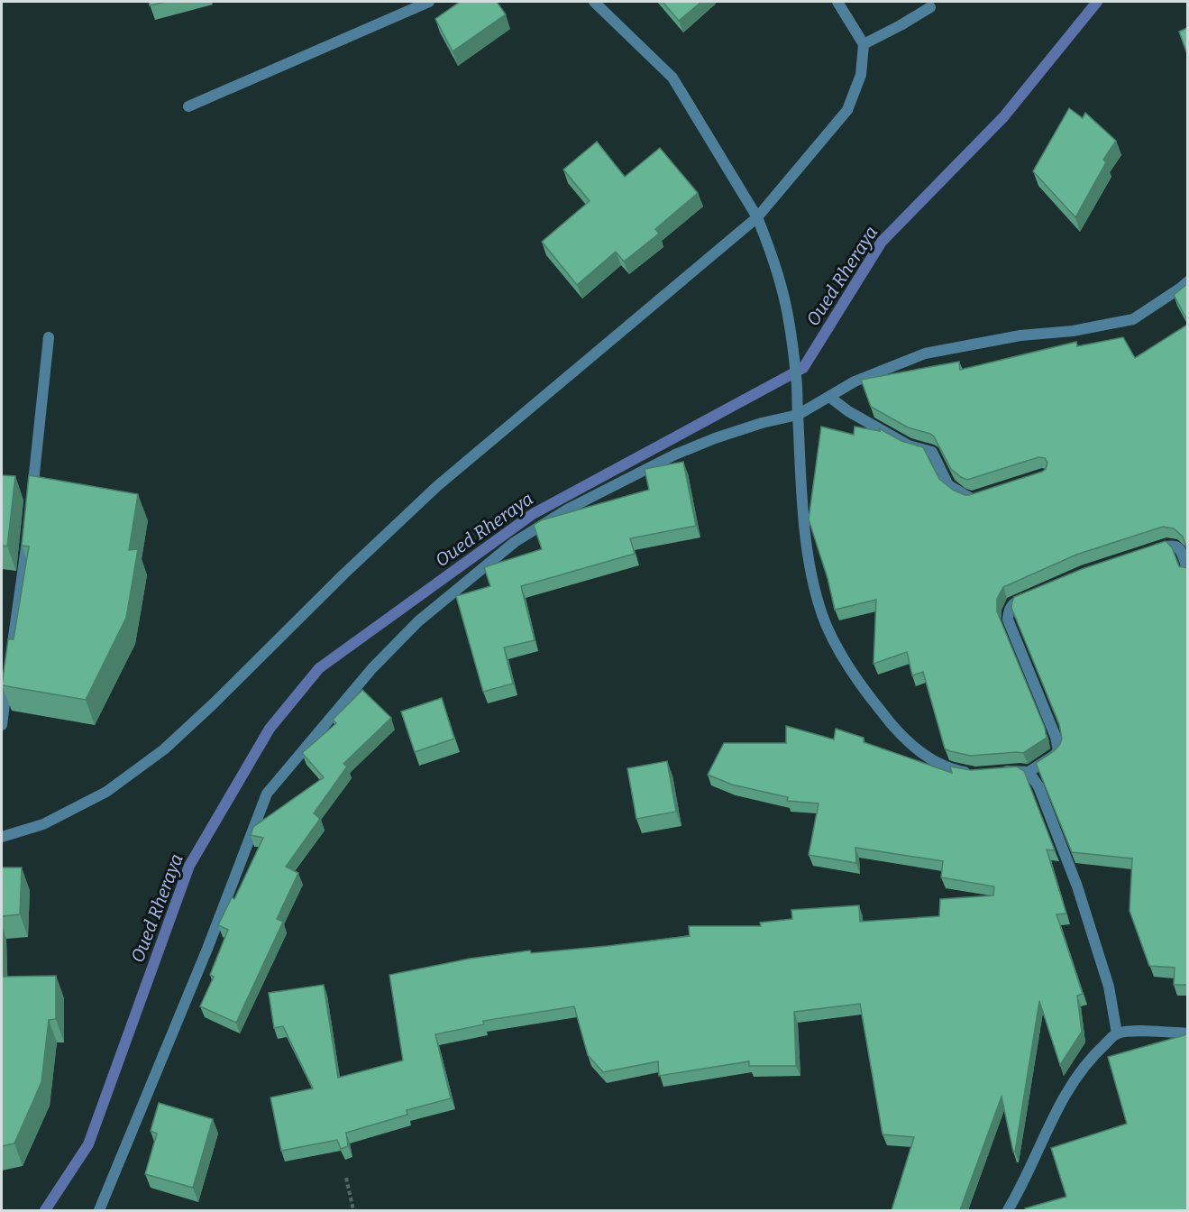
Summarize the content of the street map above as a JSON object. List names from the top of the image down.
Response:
{
  "water": ["Oued Rheraya"]
}
